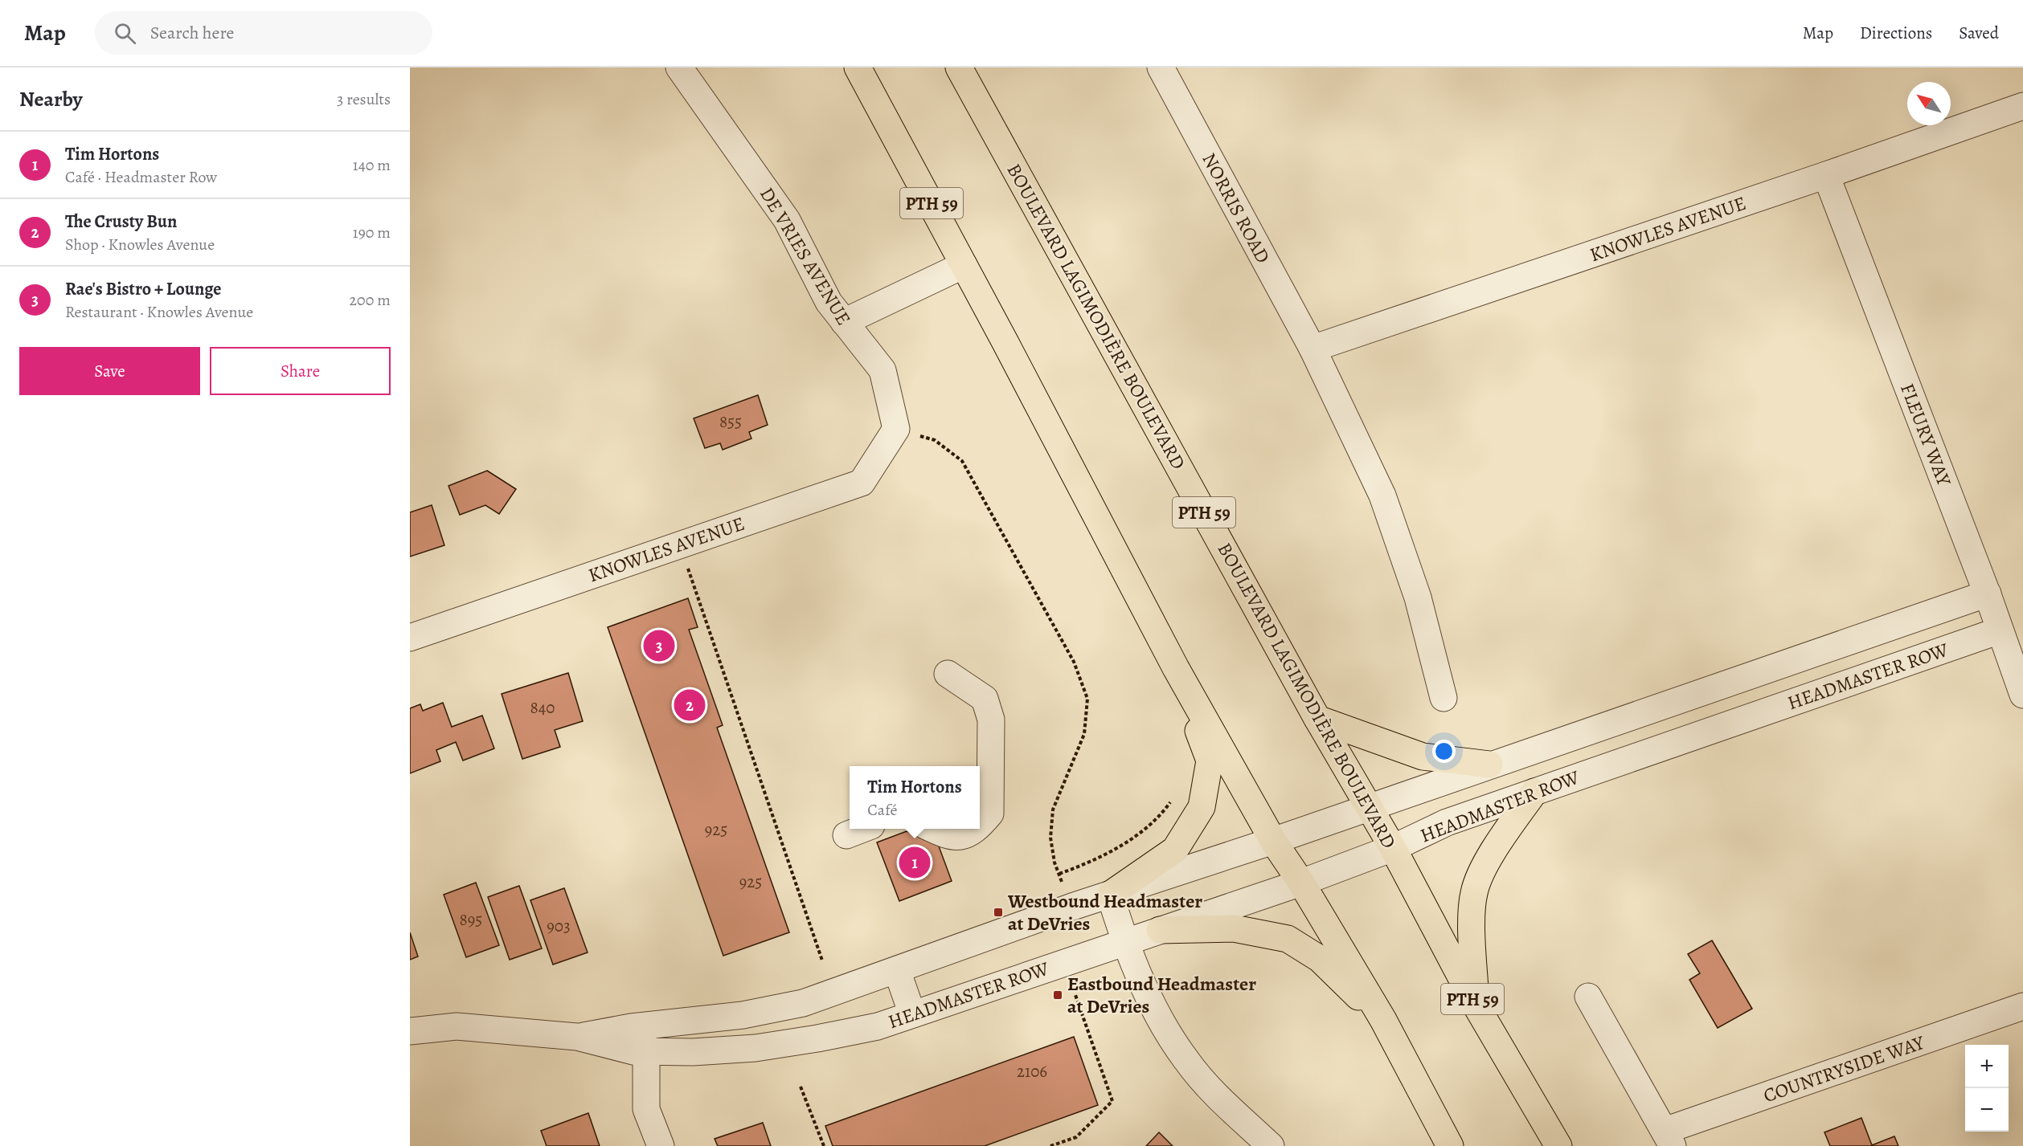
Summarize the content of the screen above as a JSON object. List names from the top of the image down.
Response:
{
  "streets": {
    "main road": ["PTH 59", "BOULEVARD LAGIMODIÈRE BOULEVARD"],
    "street": [
      "NORRIS ROAD",
      "KNOWLES AVENUE",
      "DE VRIES AVENUE",
      "FLEURY WAY",
      "HEADMASTER ROW",
      "COUNTRYSIDE WAY"
    ]
  },
  "crossings": [
    ["PTH 59", "HEADMASTER ROW"],
    ["NORRIS ROAD", "KNOWLES AVENUE"],
    ["KNOWLES AVENUE", "DE VRIES AVENUE"],
    ["KNOWLES AVENUE", "FLEURY WAY"],
    ["BOULEVARD LAGIMODIÈRE BOULEVARD", "HEADMASTER ROW"],
    ["FLEURY WAY", "HEADMASTER ROW"]
  ],
  "places": {
    "transit": ["Westbound Headmaster at DeVries", "Eastbound Headmaster at DeVries"]
  },
  "house_numbers": [
    "855",
    "840",
    "925",
    "925",
    "895",
    "903",
    "2106"
  ],
  "north": "top left",
  "page": {
    "header": "Map",
    "search": "Search here",
    "nav": ["Map", "Directions", "Saved"],
    "heading": ["Nearby", "3 results"],
    "list": [
      {
        "mark": "1",
        "name": "Tim Hortons",
        "note": "Café · Headmaster Row",
        "value": "140 m"
      },
      {
        "mark": "2",
        "name": "The Crusty Bun",
        "note": "Shop · Knowles Avenue",
        "value": "190 m"
      },
      {
        "mark": "3",
        "name": "Rae's Bistro + Lounge",
        "note": "Restaurant · Knowles Avenue",
        "value": "200 m"
      }
    ],
    "buttons": ["Save", "Share"],
    "pins": ["3", "2", "1"],
    "popup": ["Tim Hortons", "Café"],
    "map_buttons": ["+", "−"]
  }
}
